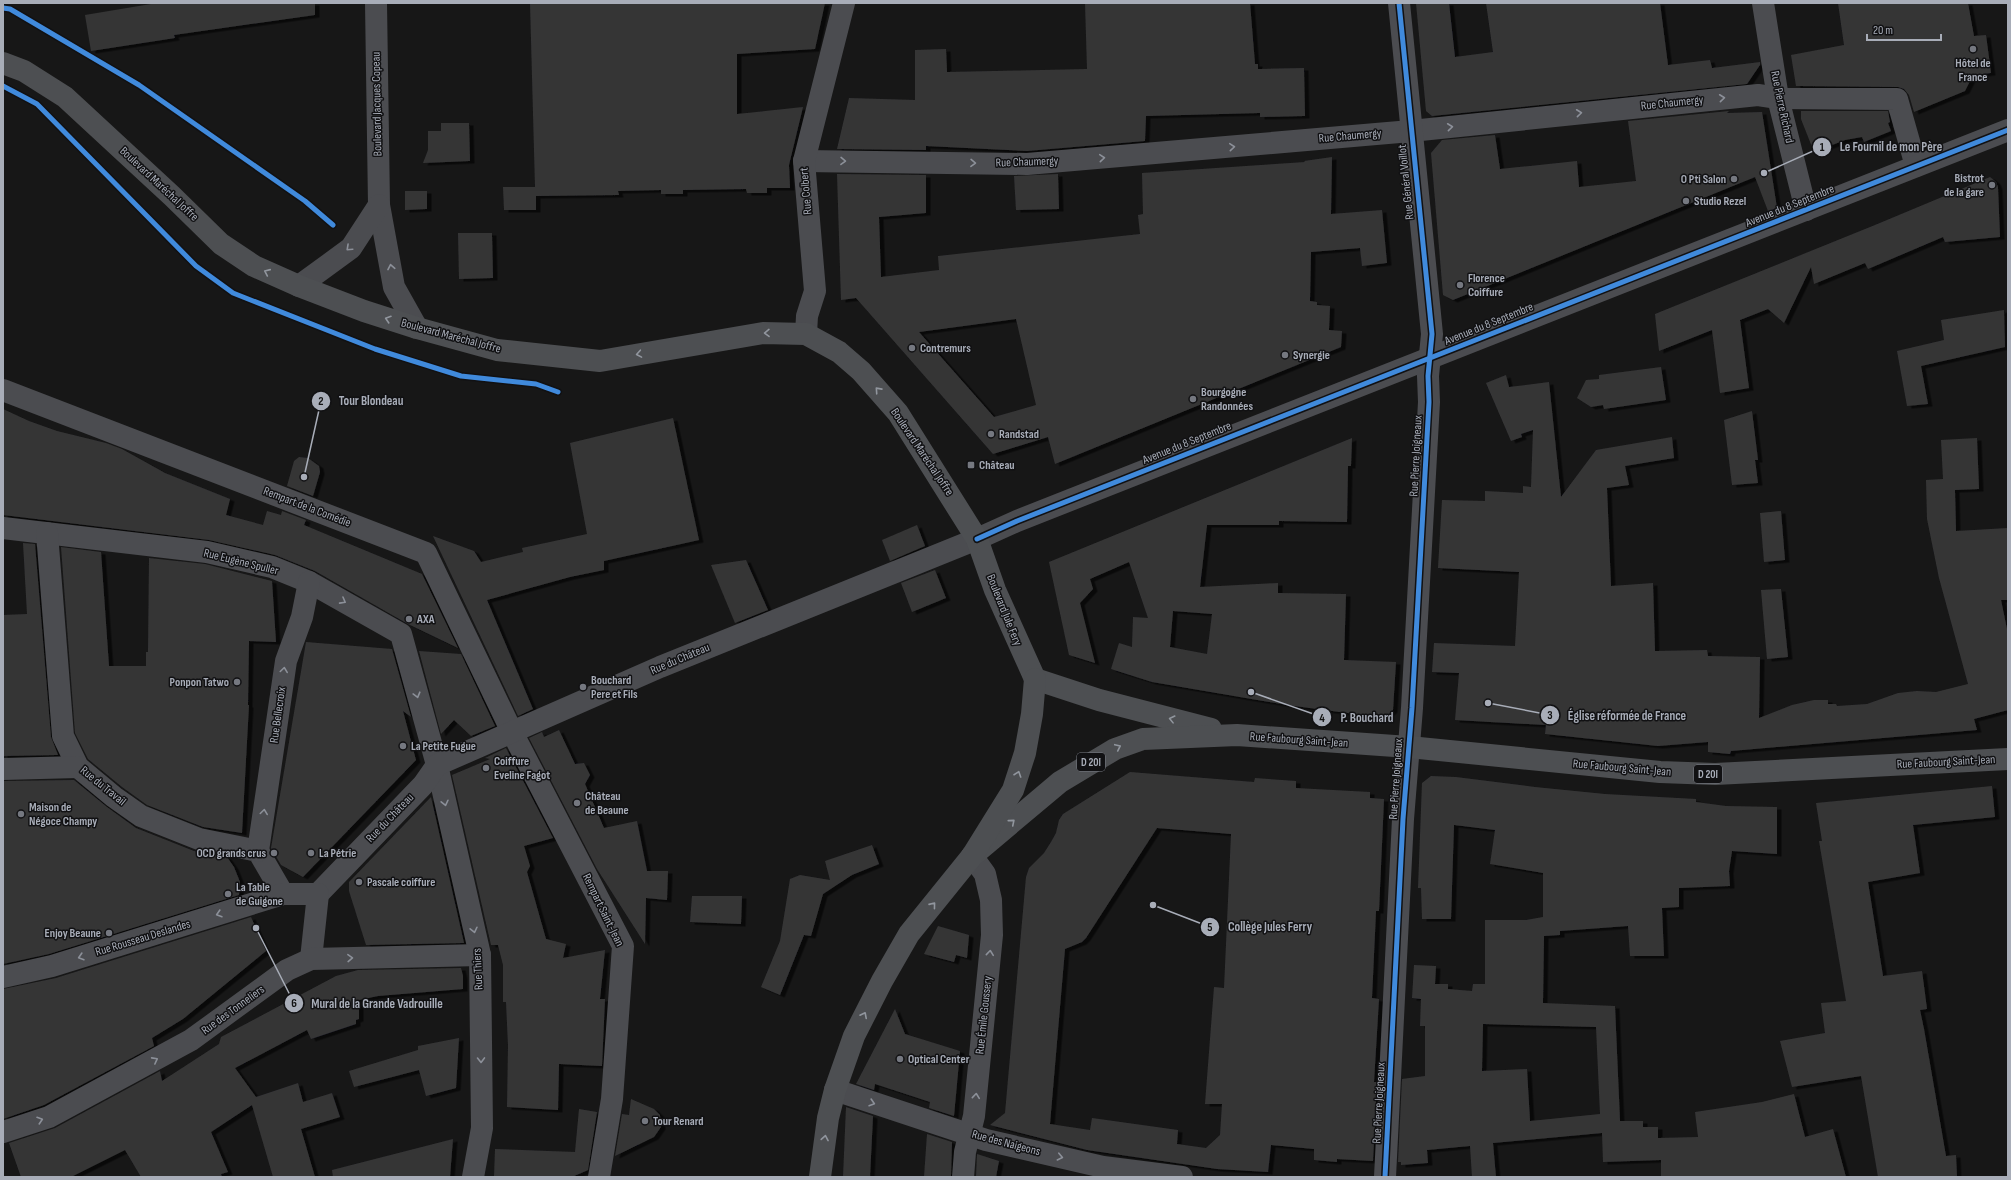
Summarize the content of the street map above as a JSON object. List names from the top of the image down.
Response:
{
  "streets": {
    "main road": [
      "Boulevard Maréchal Joffre",
      "Boulevard Jule Fery",
      "Rue Faubourg Saint-Jean",
      "D 20I"
    ],
    "street": [
      "Rue Chaumergy",
      "Boulevard Jacques Copeau",
      "Rue Pierre Richard",
      "Rue Général Voillot",
      "Rue Colbert",
      "Avenue du 8 Septembre",
      "Rue Pierre Joigneaux",
      "Rempart de la Comédie",
      "Rue Eugène Spuller",
      "Rue du Château",
      "Rue Bellecroix",
      "Rue du Travail",
      "Rempart Saint-Jean",
      "Rue Rousseau Deslandes",
      "Rue Thiers",
      "Rue des Tonneliers",
      "Rue Émile Goussery",
      "Rue des Naigeons"
    ]
  },
  "crossings": [
    ["Rue Chaumergy", "Rue Pierre Richard"],
    ["Rue Chaumergy", "Rue Général Voillot"],
    ["Rue Chaumergy", "Rue Colbert"],
    ["Rue Chaumergy", "Avenue du 8 Septembre"],
    ["Boulevard Jacques Copeau", "Boulevard Maréchal Joffre"],
    ["Rue Pierre Richard", "Avenue du 8 Septembre"],
    ["Rue Général Voillot", "Avenue du 8 Septembre"],
    ["Rue Général Voillot", "Rue Pierre Joigneaux"],
    ["Boulevard Maréchal Joffre", "Rue Colbert"],
    ["Boulevard Maréchal Joffre", "Avenue du 8 Septembre"],
    ["Boulevard Maréchal Joffre", "Boulevard Jule Fery"],
    ["Boulevard Maréchal Joffre", "Rue du Château"],
    ["Avenue du 8 Septembre", "Rue Pierre Joigneaux"],
    ["Avenue du 8 Septembre", "Boulevard Jule Fery"],
    ["Avenue du 8 Septembre", "Rue du Château"],
    ["Rue Pierre Joigneaux", "Rue Faubourg Saint-Jean"],
    ["Rempart de la Comédie", "Rue du Château"],
    ["Rempart de la Comédie", "Rempart Saint-Jean"],
    ["Rue Eugène Spuller", "Rue du Château"],
    ["Rue Eugène Spuller", "Rue Bellecroix"],
    ["Rue Eugène Spuller", "Rue du Travail"],
    ["Rue Eugène Spuller", "Rue Thiers"],
    ["Boulevard Jule Fery", "Rue du Château"],
    ["Boulevard Jule Fery", "D 20I"],
    ["Rue du Château", "Rempart Saint-Jean"],
    ["Rue du Château", "Rue Rousseau Deslandes"],
    ["Rue du Château", "Rue Thiers"],
    ["Rue Bellecroix", "Rue du Travail"],
    ["Rue Faubourg Saint-Jean", "D 20I"],
    ["D 20I", "Rue Émile Goussery"],
    ["Rue Thiers", "Rue des Tonneliers"],
    ["Rue Émile Goussery", "Rue des Naigeons"]
  ],
  "one_way": [
    "Rue Chaumergy",
    "Boulevard Jacques Copeau",
    "Boulevard Maréchal Joffre",
    "Rue Eugène Spuller",
    "Rue Bellecroix",
    "Rue Rousseau Deslandes",
    "Rue Thiers",
    "Rue des Tonneliers",
    "Rue Émile Goussery",
    "Rue des Naigeons"
  ],
  "places": {
    "other": [
      "Hôtel de France",
      "Le Fournil de mon Père",
      "O Pti Salon",
      "Bistrot de la gare",
      "Studio Rezel",
      "Florence Coiffure",
      "Contremurs",
      "Synergie",
      "Bourgogne Randonnées",
      "Randstad",
      "Tour Blondeau",
      "AXA",
      "Ponpon Tatwo",
      "Bouchard Pere et Fils",
      "P. Bouchard",
      "Église réformée de France",
      "La Petite Fugue",
      "Coiffure Eveline Fagot",
      "Château de Beaune",
      "Maison de Négoce Champy",
      "OCD grands crus",
      "La Pétrie",
      "Pascale coiffure",
      "La Table de Guigone",
      "Collège Jules Ferry",
      "Mural de la Grande Vadrouille",
      "Enjoy Beaune",
      "Optical Center",
      "Tour Renard"
    ],
    "transit": ["Château"]
  },
  "scale_bar": "20 m"
}
